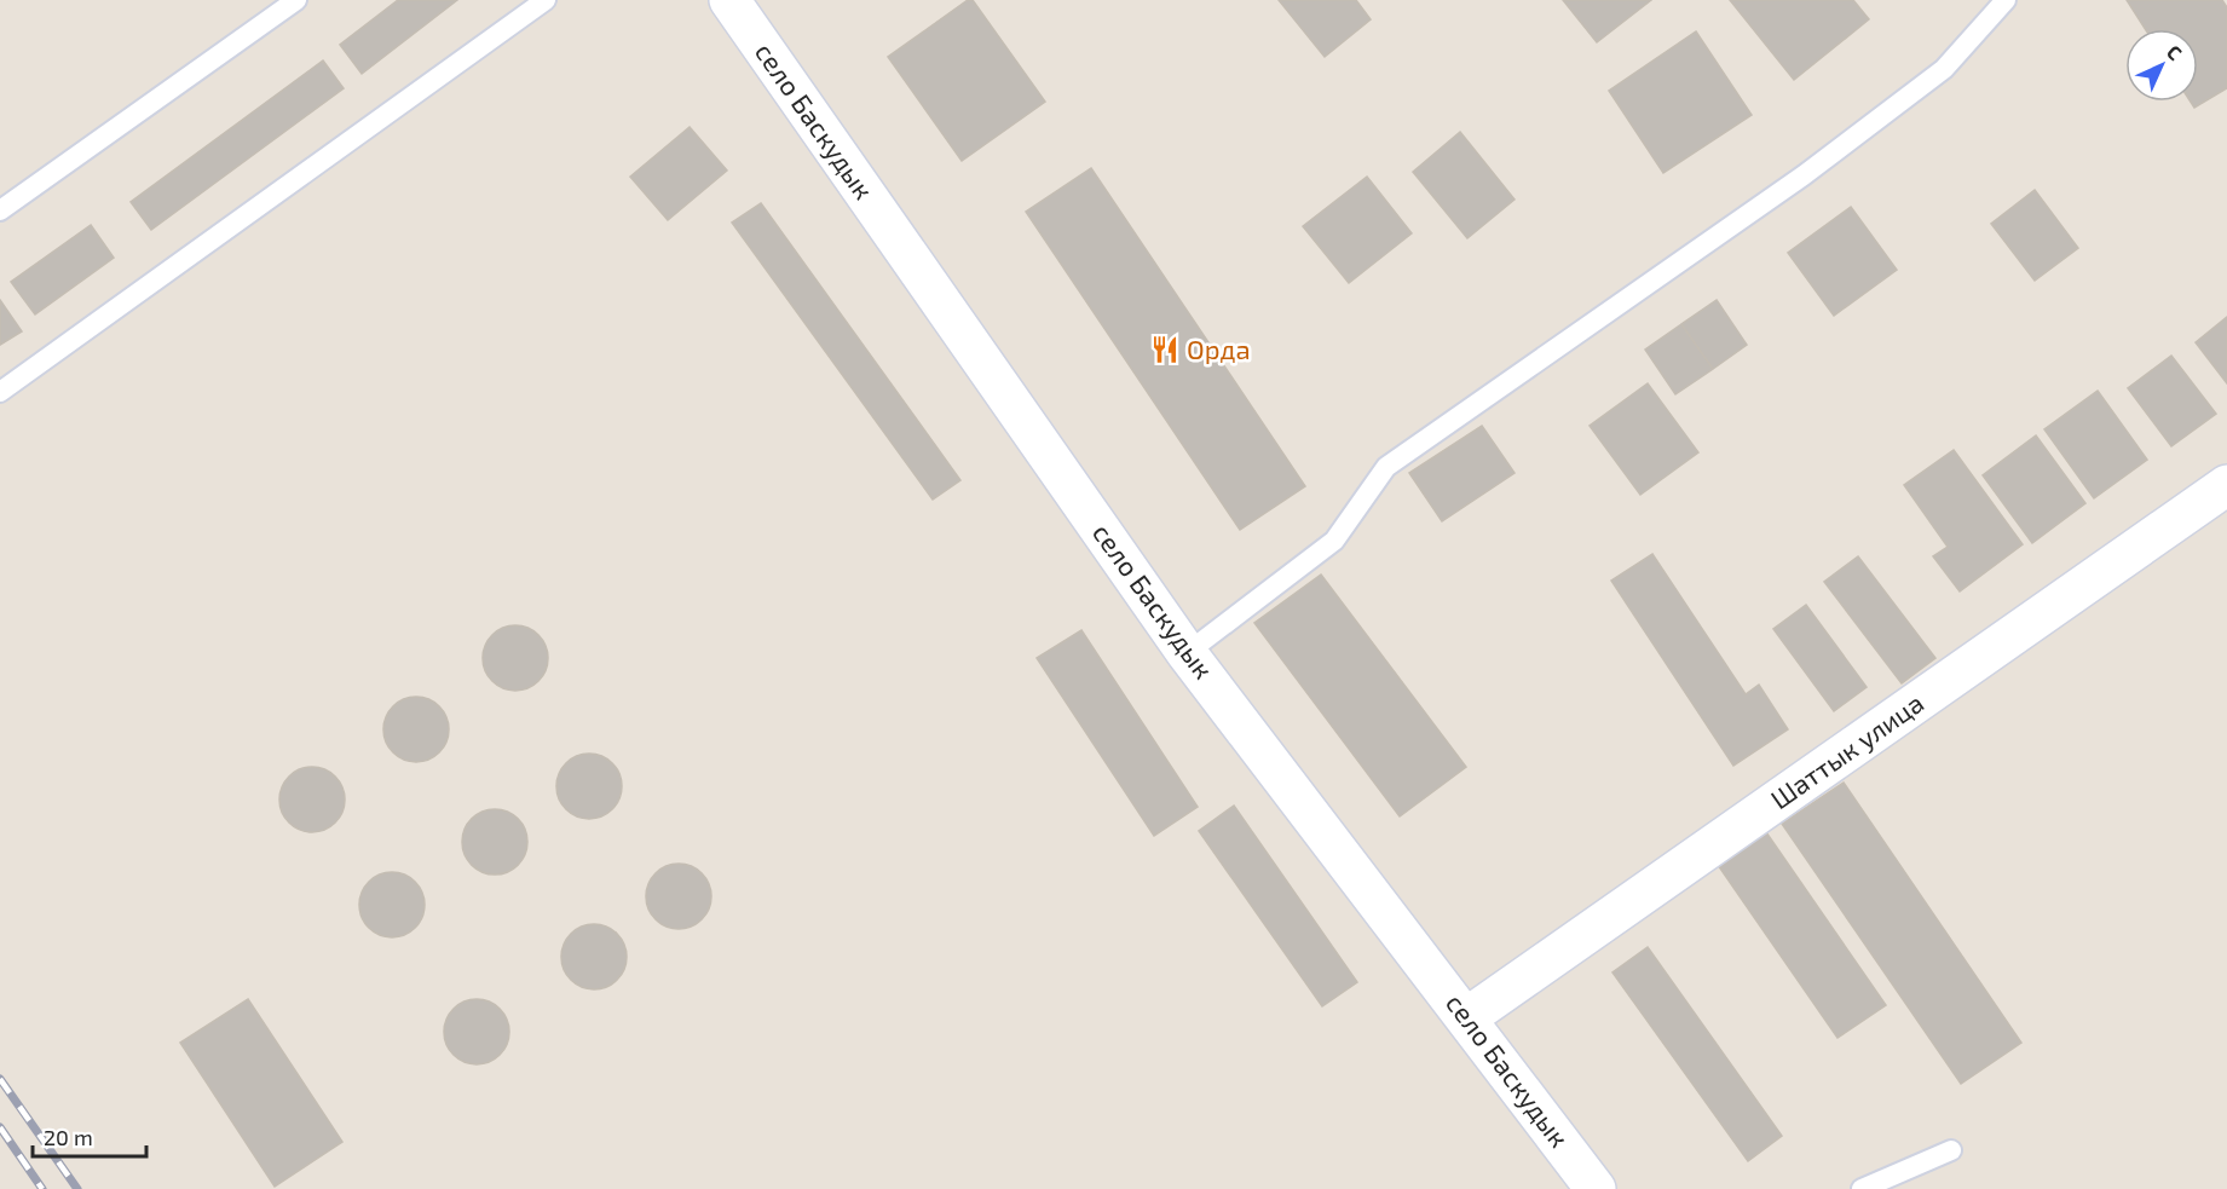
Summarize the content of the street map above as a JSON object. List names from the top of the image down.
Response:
{
  "streets": {
    "street": ["село Баскудык", "Шаттык улица"]
  },
  "crossings": [
    ["село Баскудык", "Шаттык улица"]
  ],
  "places": {
    "restaurant": ["Орда"]
  },
  "scale_bar": "20 m",
  "north": "top right"
}
